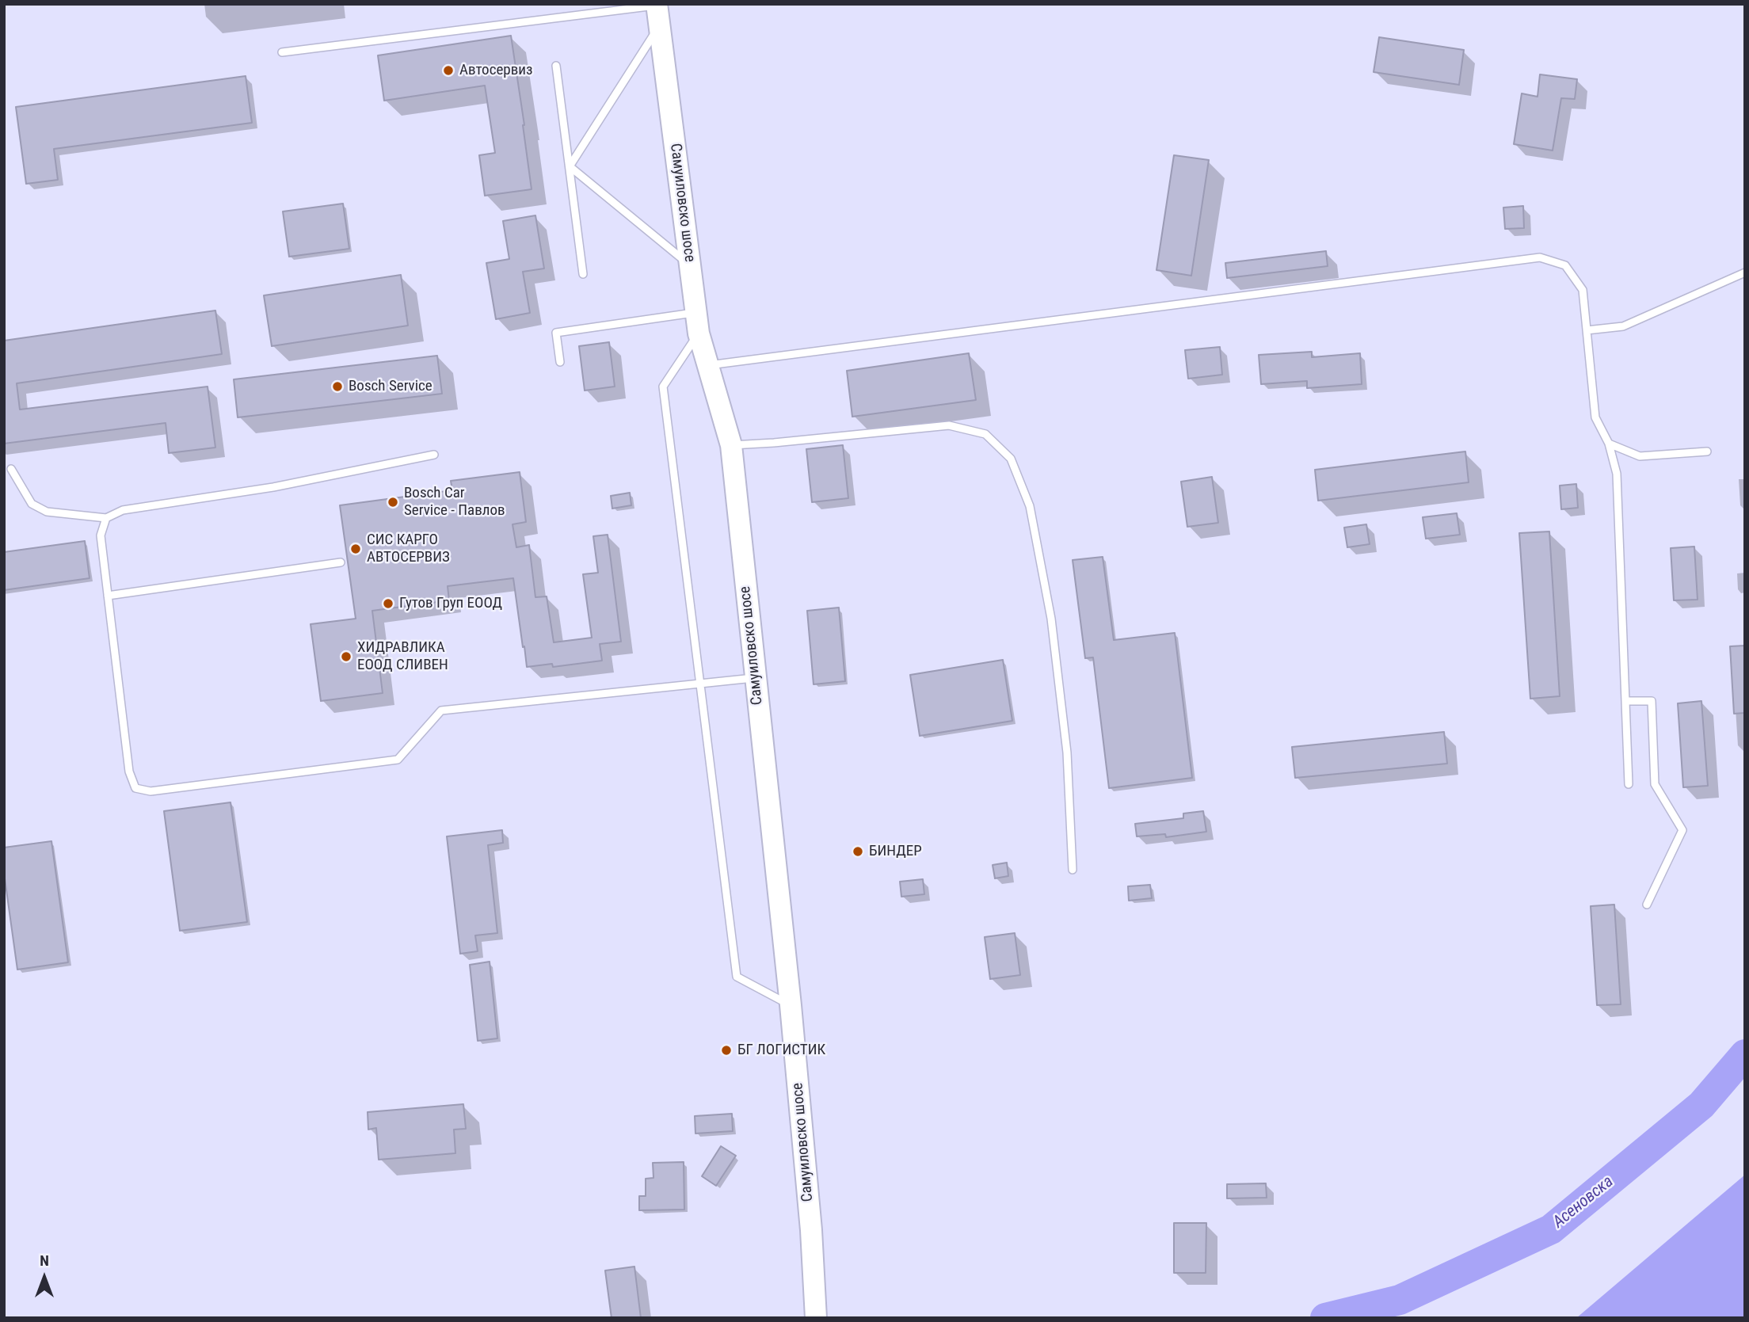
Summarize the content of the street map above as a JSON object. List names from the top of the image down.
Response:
{
  "streets": {
    "street": ["Самуиловско шосе"]
  },
  "water": ["Асеновска"],
  "places": [
    "Автосервиз",
    "Bosch Service",
    "Bosch Car Service - Павлов",
    "СИС КАРГО АВТОСЕРВИЗ",
    "Гутов Груп ЕООД",
    "ХИДРАВЛИКА ЕООД СЛИВЕН",
    "БИНДЕР",
    "БГ ЛОГИСТИК"
  ],
  "north": "top"
}
